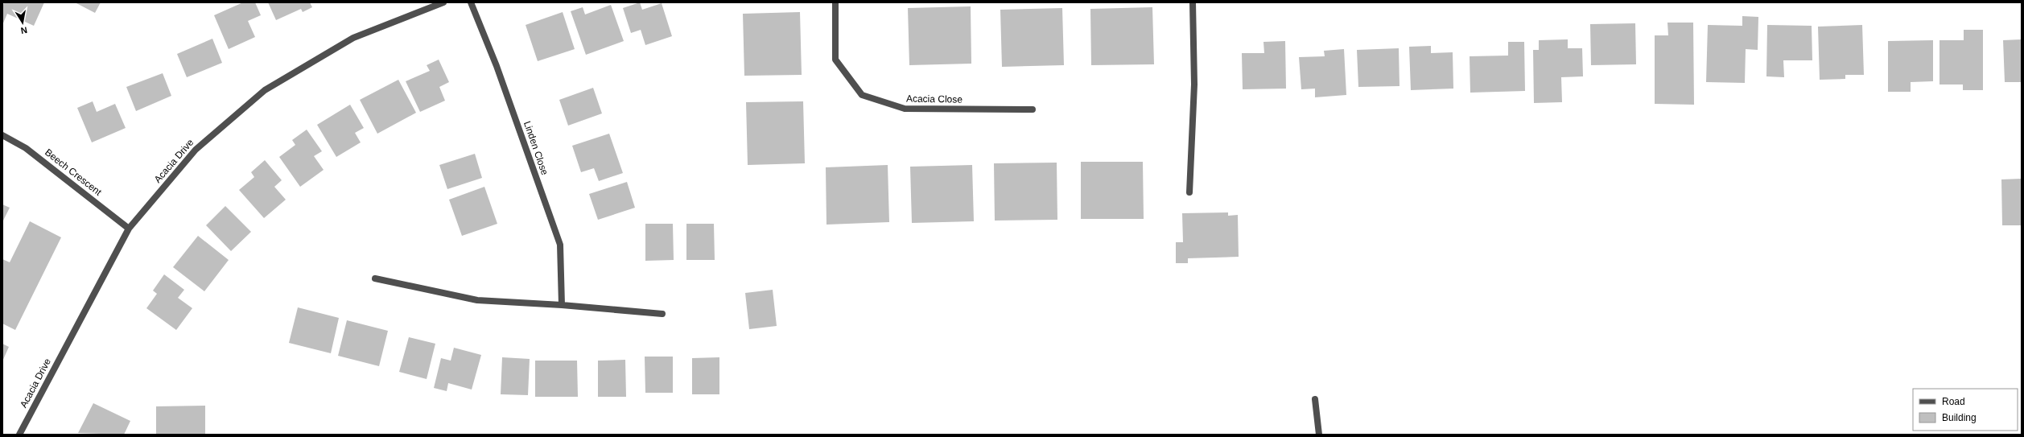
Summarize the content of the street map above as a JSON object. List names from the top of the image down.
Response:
{
  "streets": {
    "street": [
      "Acacia Close",
      "Linden Close",
      "Acacia Drive",
      "Beech Crescent"
    ]
  },
  "crossings": [
    ["Acacia Drive", "Beech Crescent"]
  ],
  "legend": ["Road", "Building"],
  "north": "bottom"
}
